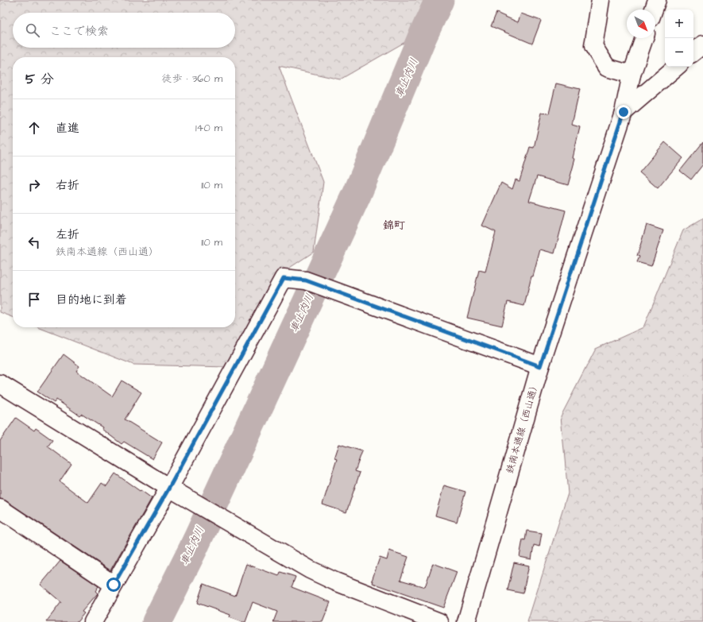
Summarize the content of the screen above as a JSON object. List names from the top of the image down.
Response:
{
  "streets": {
    "street": ["鉄南本通線（西山通）"]
  },
  "districts": ["錦町"],
  "water": ["車止内川"],
  "north": "bottom right",
  "page": {
    "map_buttons": ["+", "−"],
    "search": "ここで検索",
    "heading": ["5 分", "徒歩 · 360 m"],
    "list": [
      ["直進", "140 m"],
      ["右折", "110 m"],
      ["左折", "鉄南本通線（西山通）", "110 m"],
      "目的地に到着"
    ]
  }
}
